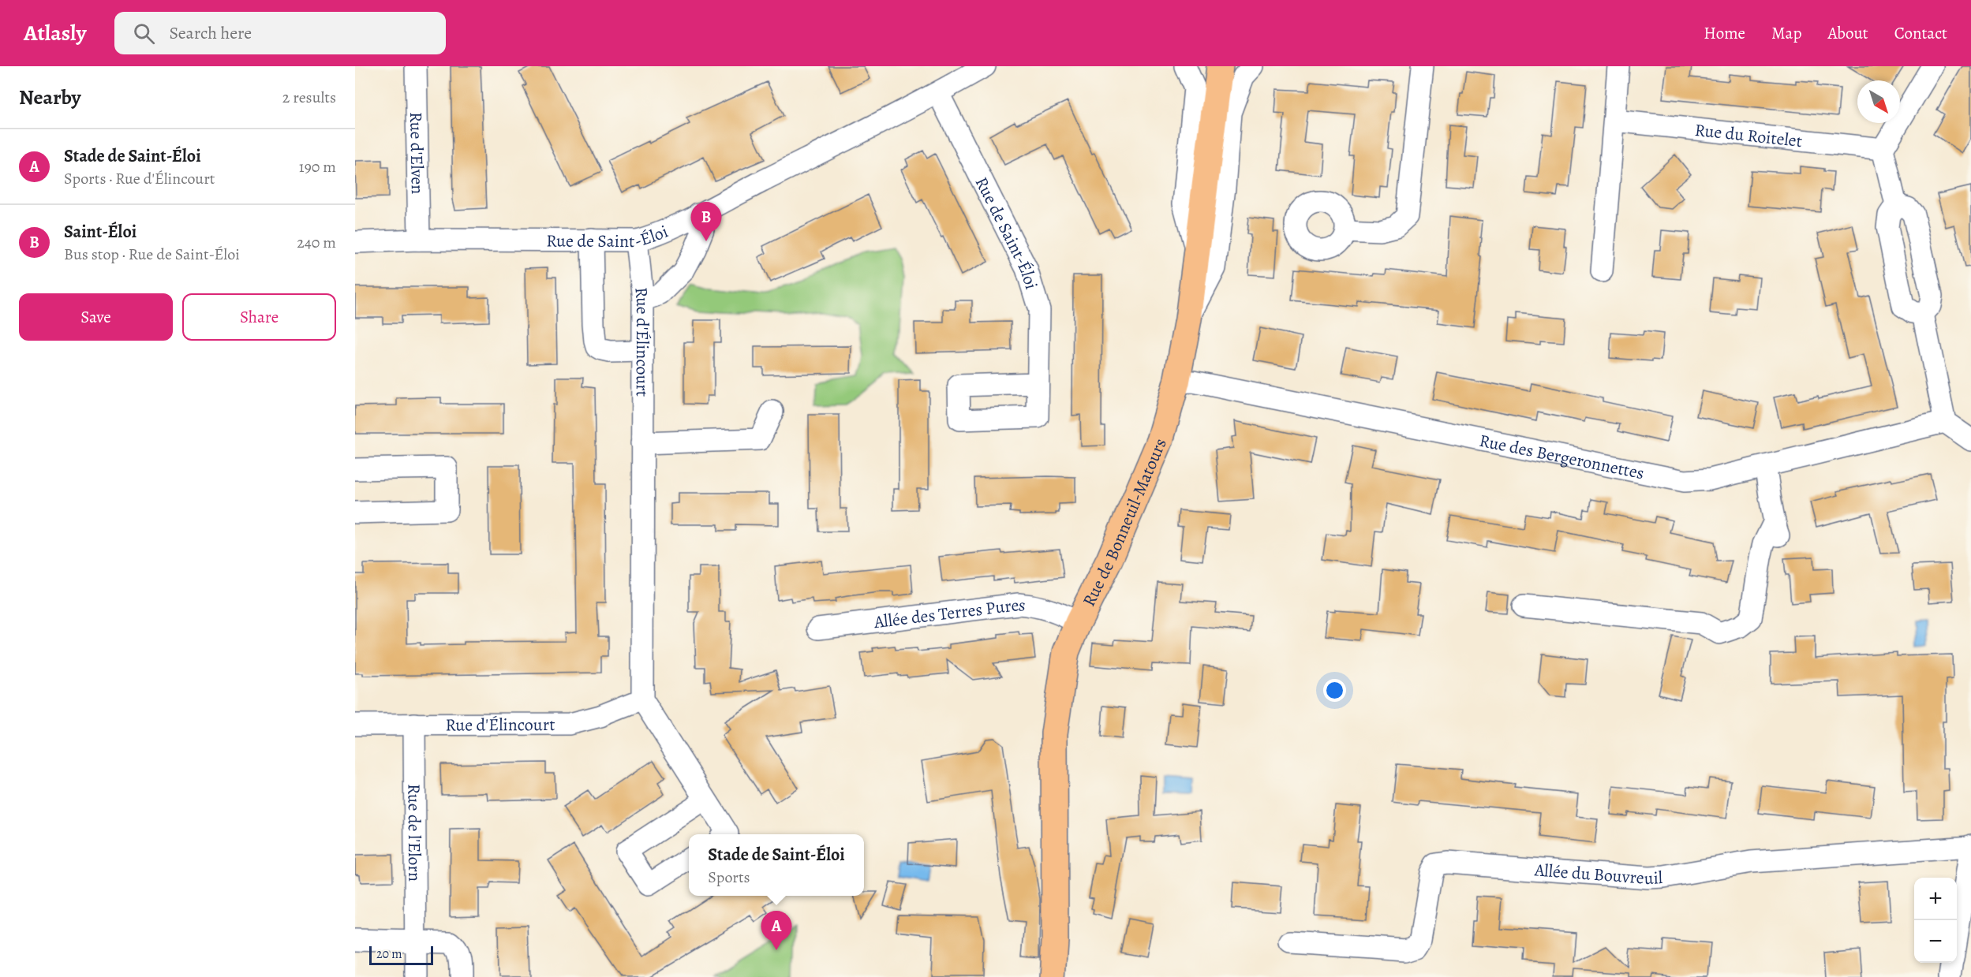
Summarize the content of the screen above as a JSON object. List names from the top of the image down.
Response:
{
  "streets": {
    "main road": ["Rue de Bonneuil-Matours"],
    "street": [
      "Rue du Roitelet",
      "Rue d'Elven",
      "Rue de Saint-Éloi",
      "Rue d'Élincourt",
      "Rue des Bergeronnettes",
      "Allée des Terres Pures",
      "Rue de l'Elorn",
      "Allée du Bouvreuil"
    ]
  },
  "crossings": [
    ["Rue d'Elven", "Rue de Saint-Éloi"],
    ["Rue de Saint-Éloi", "Rue d'Élincourt"],
    ["Rue d'Élincourt", "Rue de l'Elorn"],
    ["Rue des Bergeronnettes", "Rue de Bonneuil-Matours"],
    ["Rue de Bonneuil-Matours", "Allée des Terres Pures"]
  ],
  "scale_bar": "20 m",
  "north": "bottom right",
  "page": {
    "header": "Atlasly",
    "search": "Search here",
    "nav": [
      "Home",
      "Map",
      "About",
      "Contact"
    ],
    "heading": ["Nearby", "2 results"],
    "list": [
      {
        "mark": "A",
        "name": "Stade de Saint-Éloi",
        "note": "Sports · Rue d'Élincourt",
        "value": "190 m"
      },
      {
        "mark": "B",
        "name": "Saint-Éloi",
        "note": "Bus stop · Rue de Saint-Éloi",
        "value": "240 m"
      }
    ],
    "pins": ["B", "A"],
    "buttons": ["Save", "Share"],
    "popup": ["Stade de Saint-Éloi", "Sports"],
    "map_buttons": ["+", "−"],
    "scale": "20 m"
  }
}
